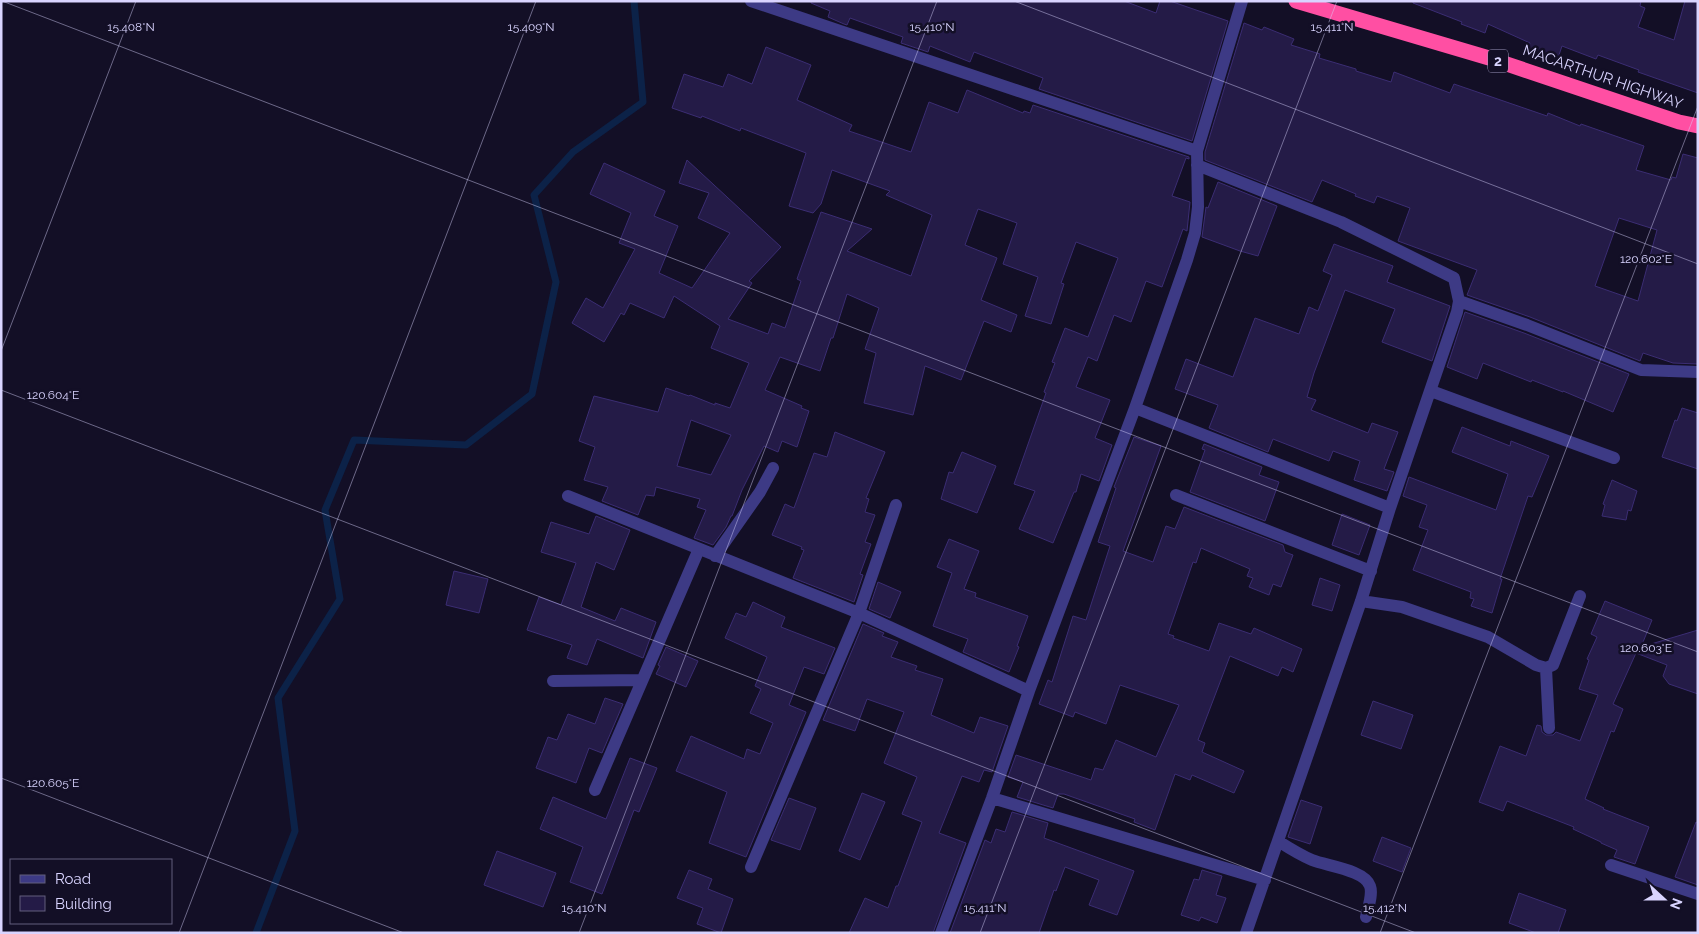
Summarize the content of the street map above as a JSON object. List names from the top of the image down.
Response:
{
  "streets": {
    "highway": ["2", "MACARTHUR HIGHWAY"]
  },
  "legend": ["Road", "Building"],
  "north": "right",
  "coordinates": [
    "15.408°N",
    "15.409°N",
    "15.410°N",
    "15.411°N",
    "120.602°E",
    "120.604°E",
    "120.603°E",
    "120.605°E",
    "15.412°N"
  ]
}
